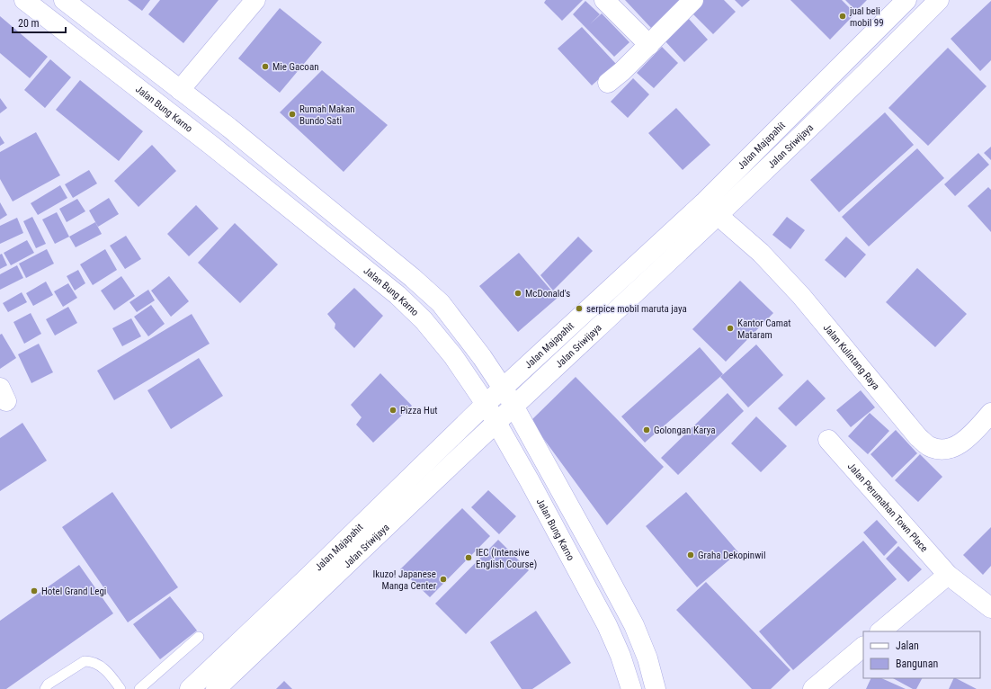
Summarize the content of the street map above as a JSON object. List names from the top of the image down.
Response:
{
  "streets": {
    "main road": [
      "Jalan Bung Karno",
      "Jalan Majapahit",
      "Jalan Sriwijaya",
      "Jalan Kulintang Raya",
      "Jalan Perumahan Town Place"
    ]
  },
  "crossings": [
    ["Jalan Bung Karno", "Jalan Majapahit"],
    ["Jalan Bung Karno", "Jalan Sriwijaya"],
    ["Jalan Sriwijaya", "Jalan Kulintang Raya"]
  ],
  "places": [
    "jual beli mobil 99",
    "Mie Gacoan",
    "Rumah Makan Bundo Sati",
    "McDonald's",
    "serpice mobil maruta jaya",
    "Kantor Camat Mataram",
    "Pizza Hut",
    "Golongan Karya",
    "Graha Dekopinwil",
    "IEC (Intensive English Course)",
    "Ikuzo! Japanese Manga Center",
    "Hotel Grand Legi"
  ],
  "legend": ["Jalan", "Bangunan"],
  "scale_bar": "20 m"
}
